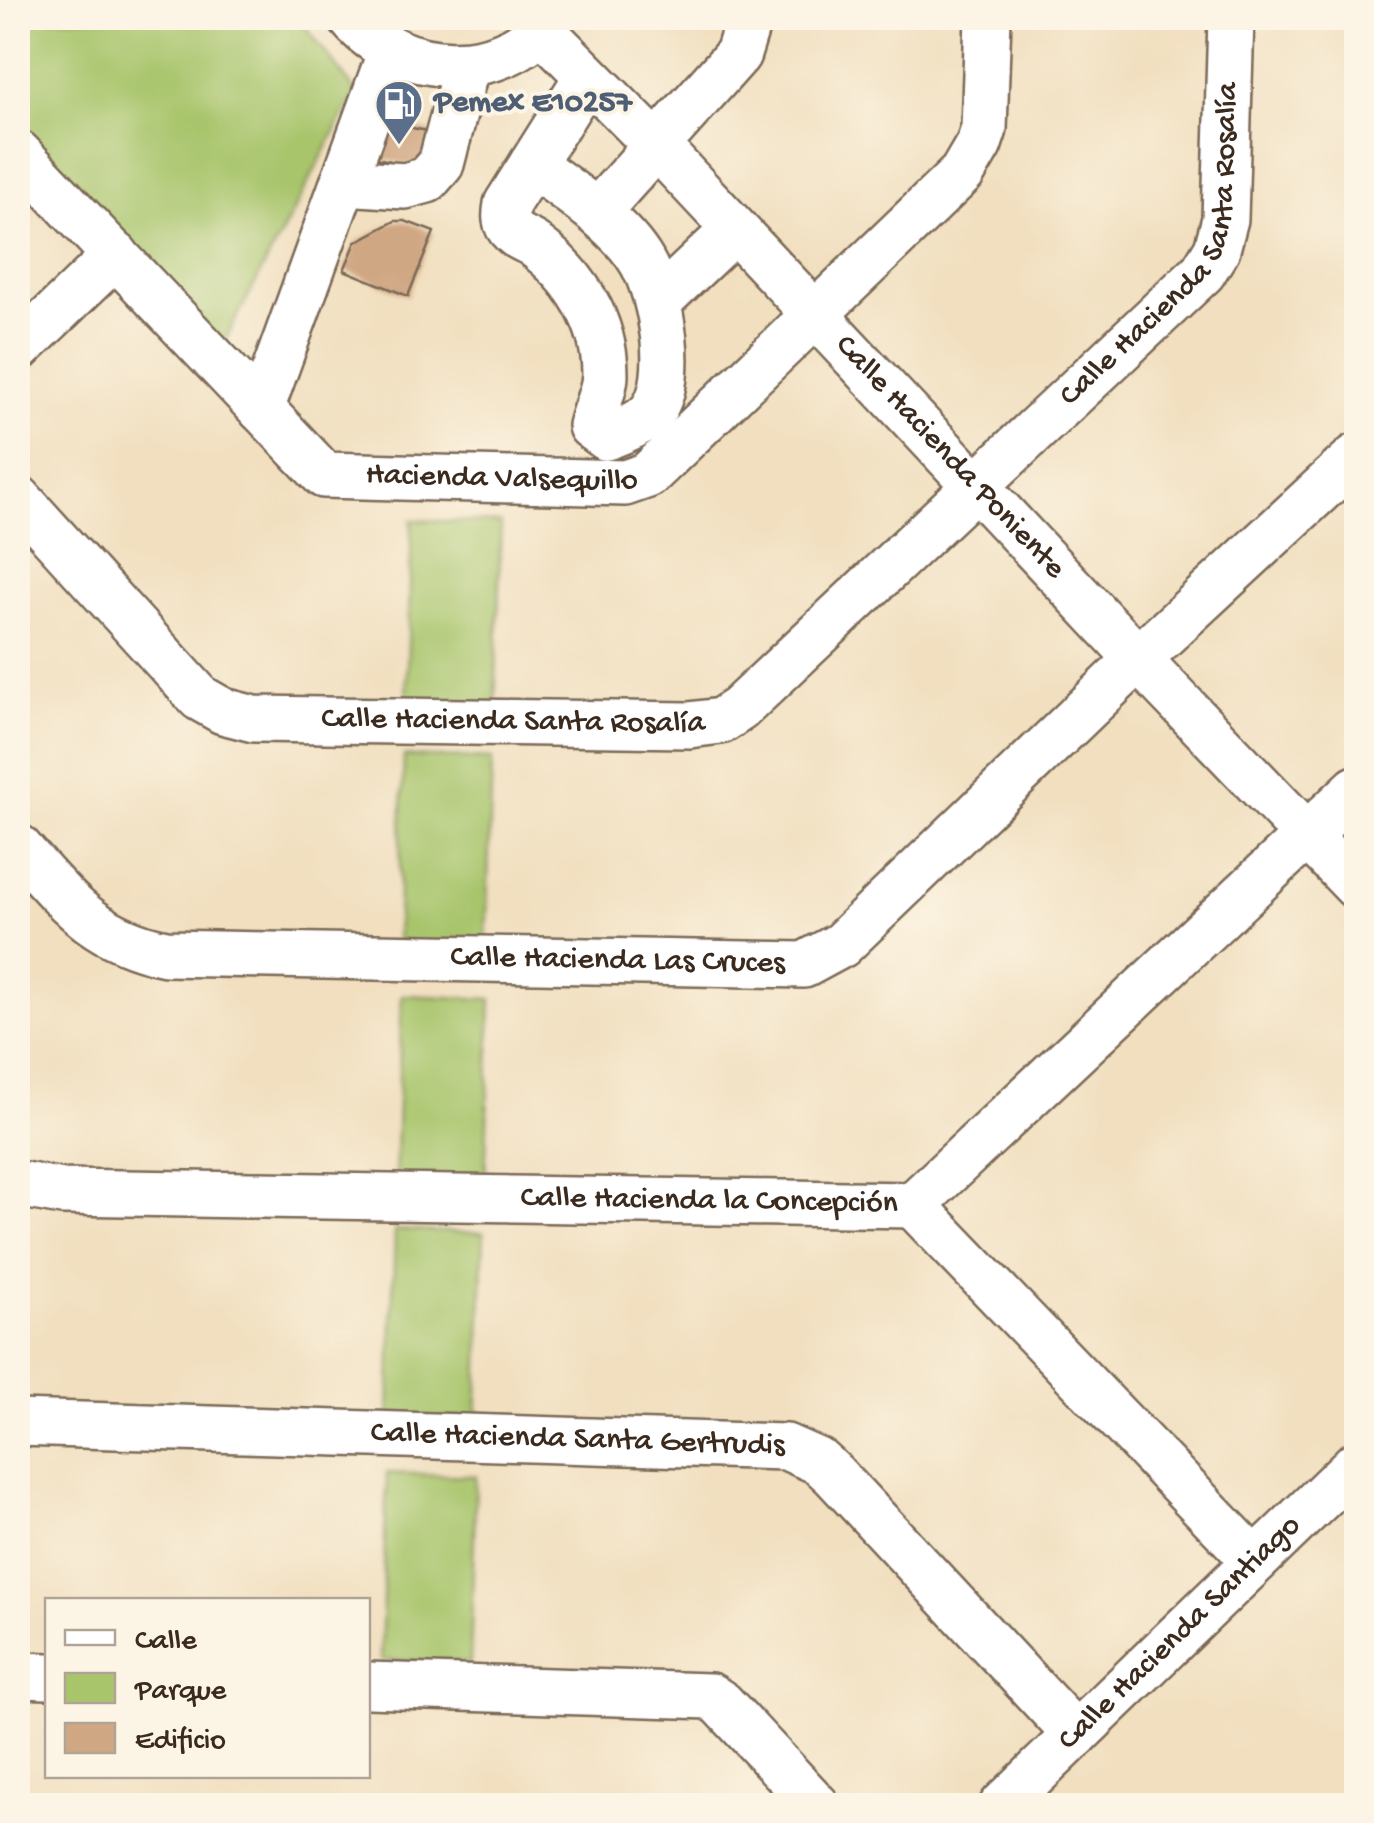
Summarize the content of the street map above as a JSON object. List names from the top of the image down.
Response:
{
  "streets": {
    "street": [
      "Calle Hacienda Santa Rosalía",
      "Calle Hacienda Poniente",
      "Hacienda Valsequillo",
      "Calle Hacienda Las Cruces",
      "Calle Hacienda la Concepción",
      "Calle Hacienda Santa Gertrudis",
      "Calle Hacienda Santiago"
    ]
  },
  "crossings": [
    ["Calle Hacienda Santa Rosalía", "Calle Hacienda Poniente"],
    ["Calle Hacienda Poniente", "Hacienda Valsequillo"],
    ["Calle Hacienda Poniente", "Calle Hacienda Las Cruces"],
    ["Calle Hacienda Poniente", "Calle Hacienda la Concepción"],
    ["Calle Hacienda Santa Gertrudis", "Calle Hacienda Santiago"]
  ],
  "places": {
    "fuel station": ["Pemex E10257"]
  },
  "legend": ["Calle", "Parque", "Edificio"]
}
